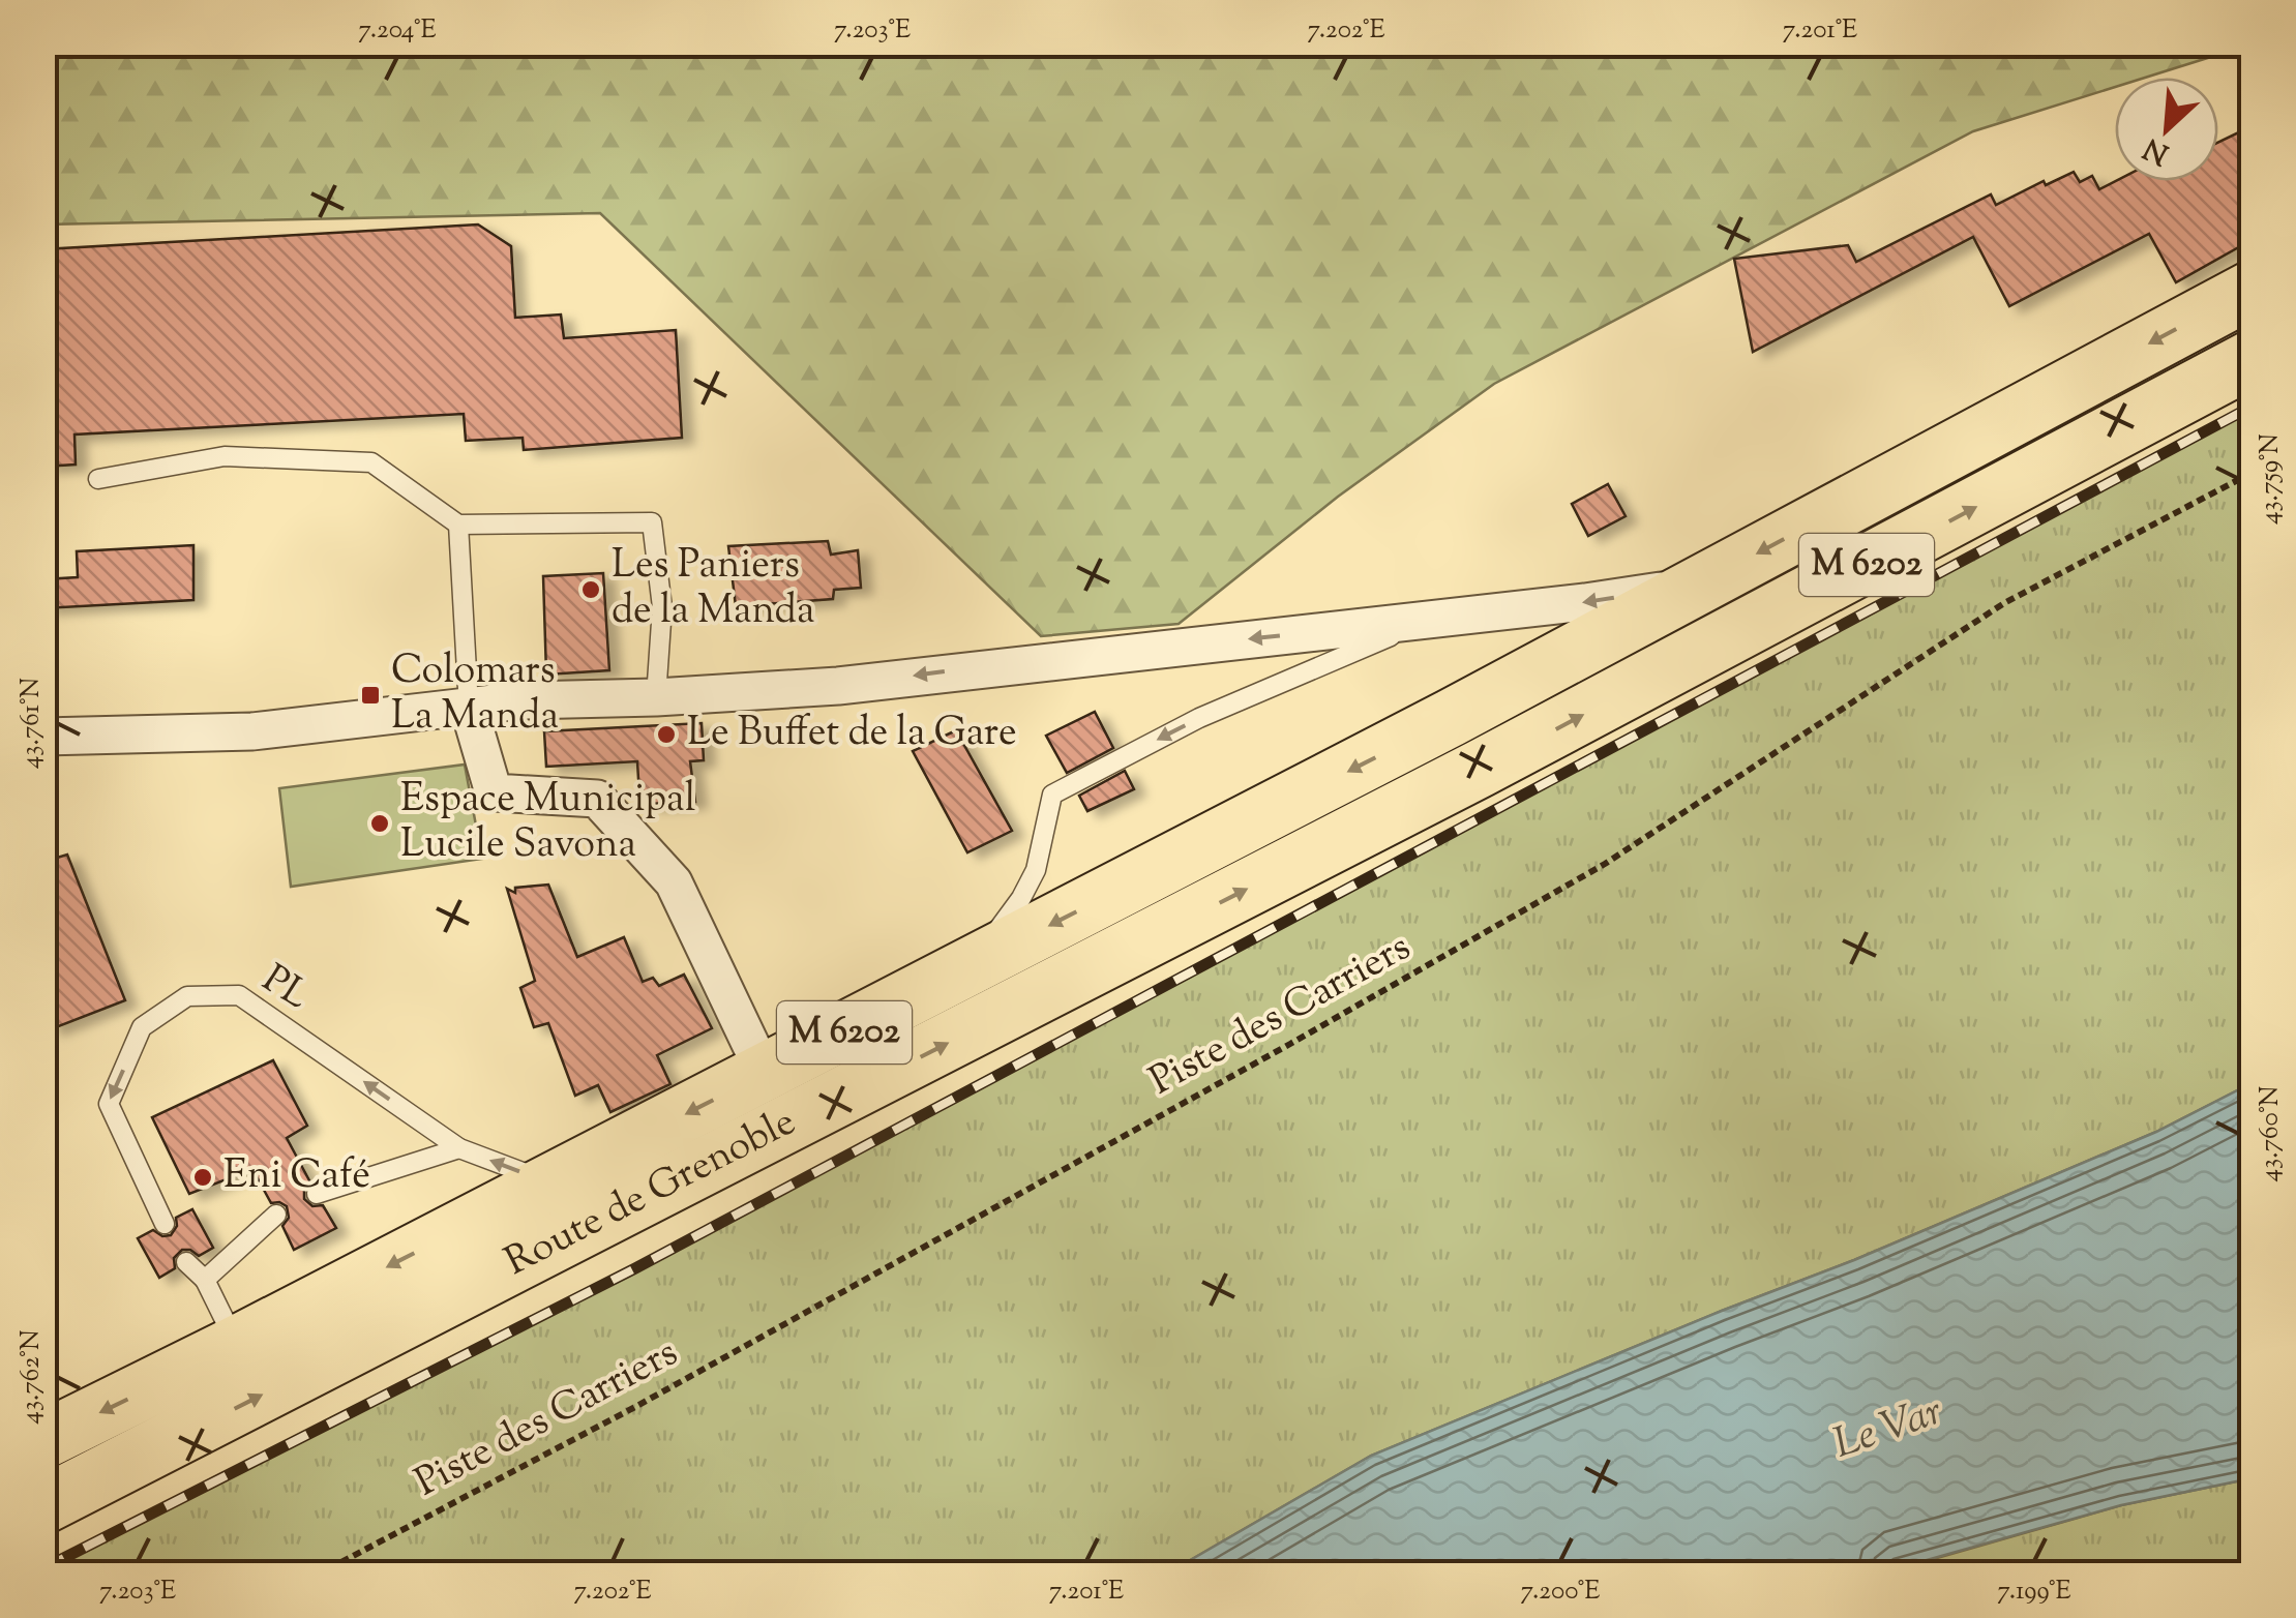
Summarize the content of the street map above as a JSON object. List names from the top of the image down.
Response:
{
  "streets": {
    "main road": ["M 6202", "Route de Grenoble"],
    "lane": ["PL"],
    "path": ["Piste des Carriers"]
  },
  "crossings": [
    ["M 6202", "Route de Grenoble"],
    ["PL", "Route de Grenoble"]
  ],
  "water": ["Le Var"],
  "places": {
    "other": [
      "Les Paniers de la Manda",
      "Le Buffet de la Gare",
      "Espace Municipal Lucile Savona",
      "Eni Café"
    ],
    "transit": ["Colomars La Manda"]
  },
  "north": "bottom left",
  "coordinates": [
    "7.204°E",
    "7.203°E",
    "7.202°E",
    "7.201°E",
    "43.759°N",
    "43.761°N",
    "43.760°N",
    "43.762°N",
    "7.200°E",
    "7.199°E"
  ]
}
